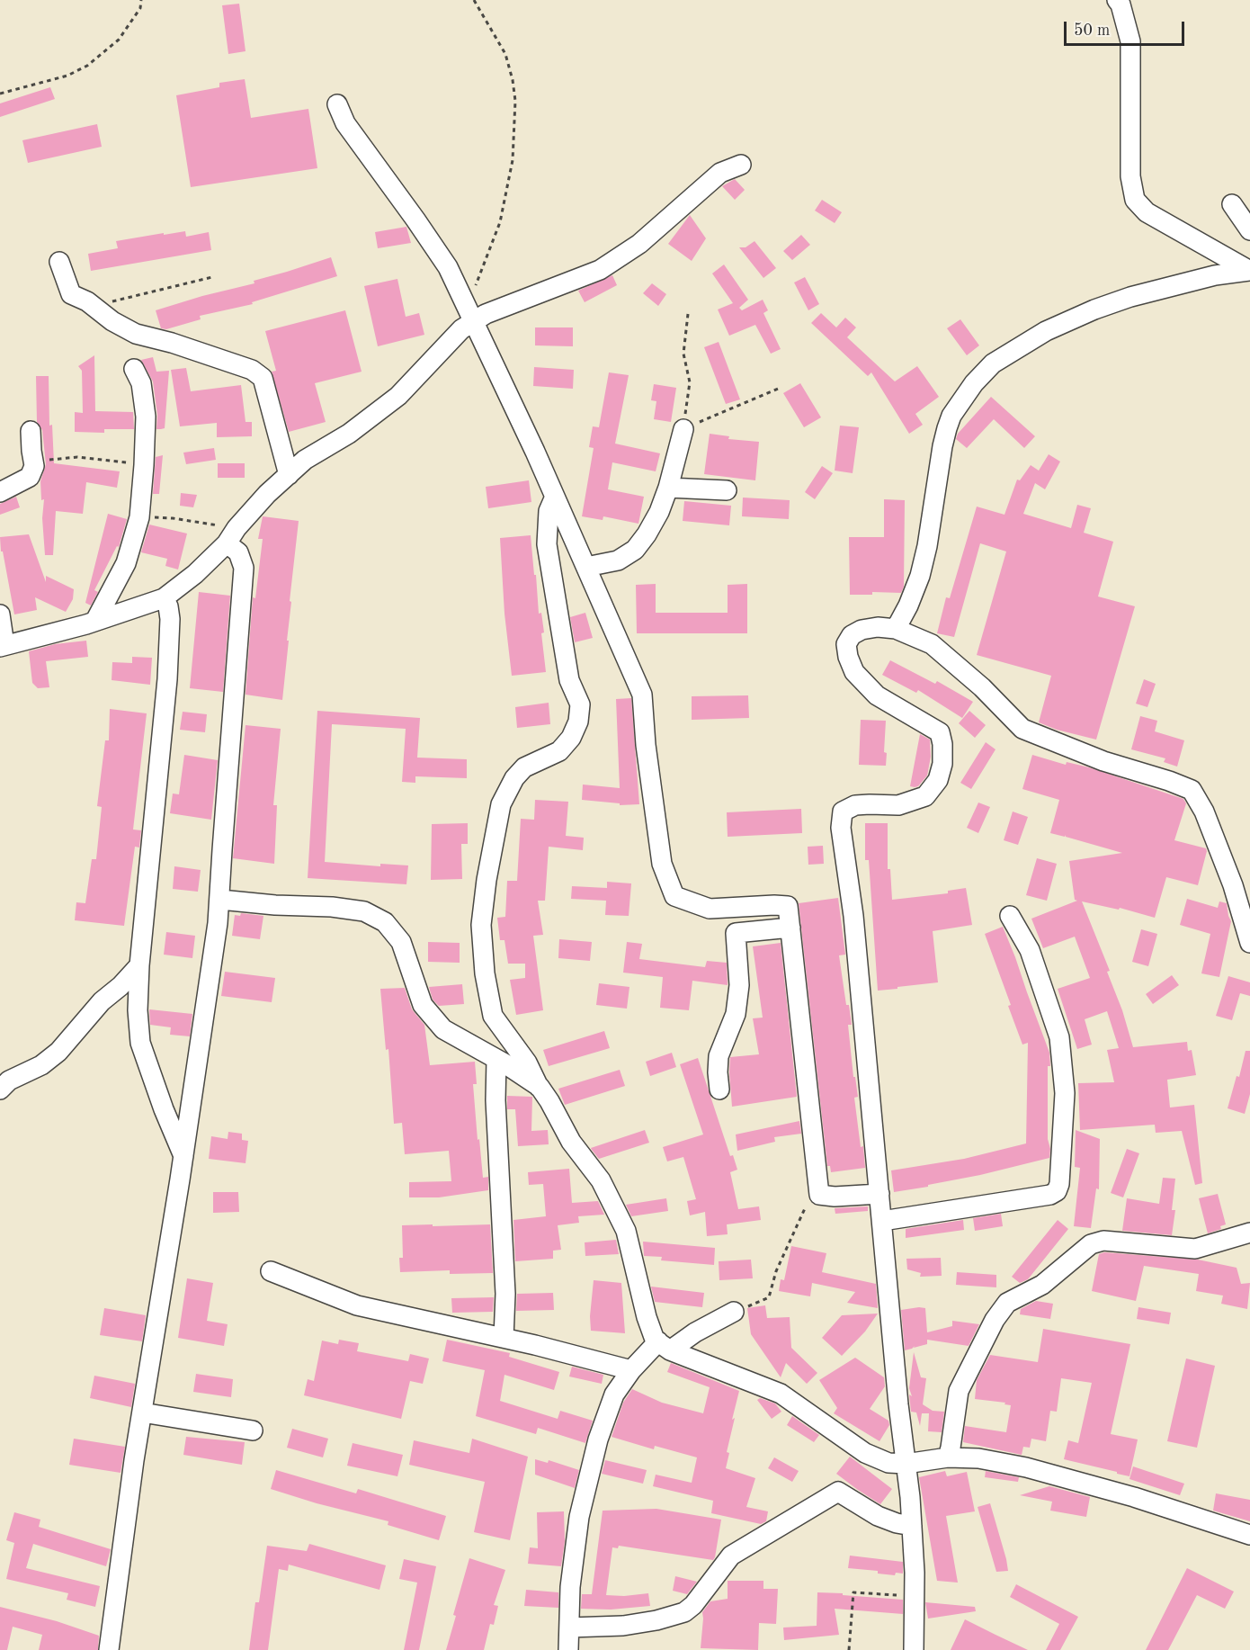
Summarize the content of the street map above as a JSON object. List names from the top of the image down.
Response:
{
  "scale_bar": "50 m"
}
